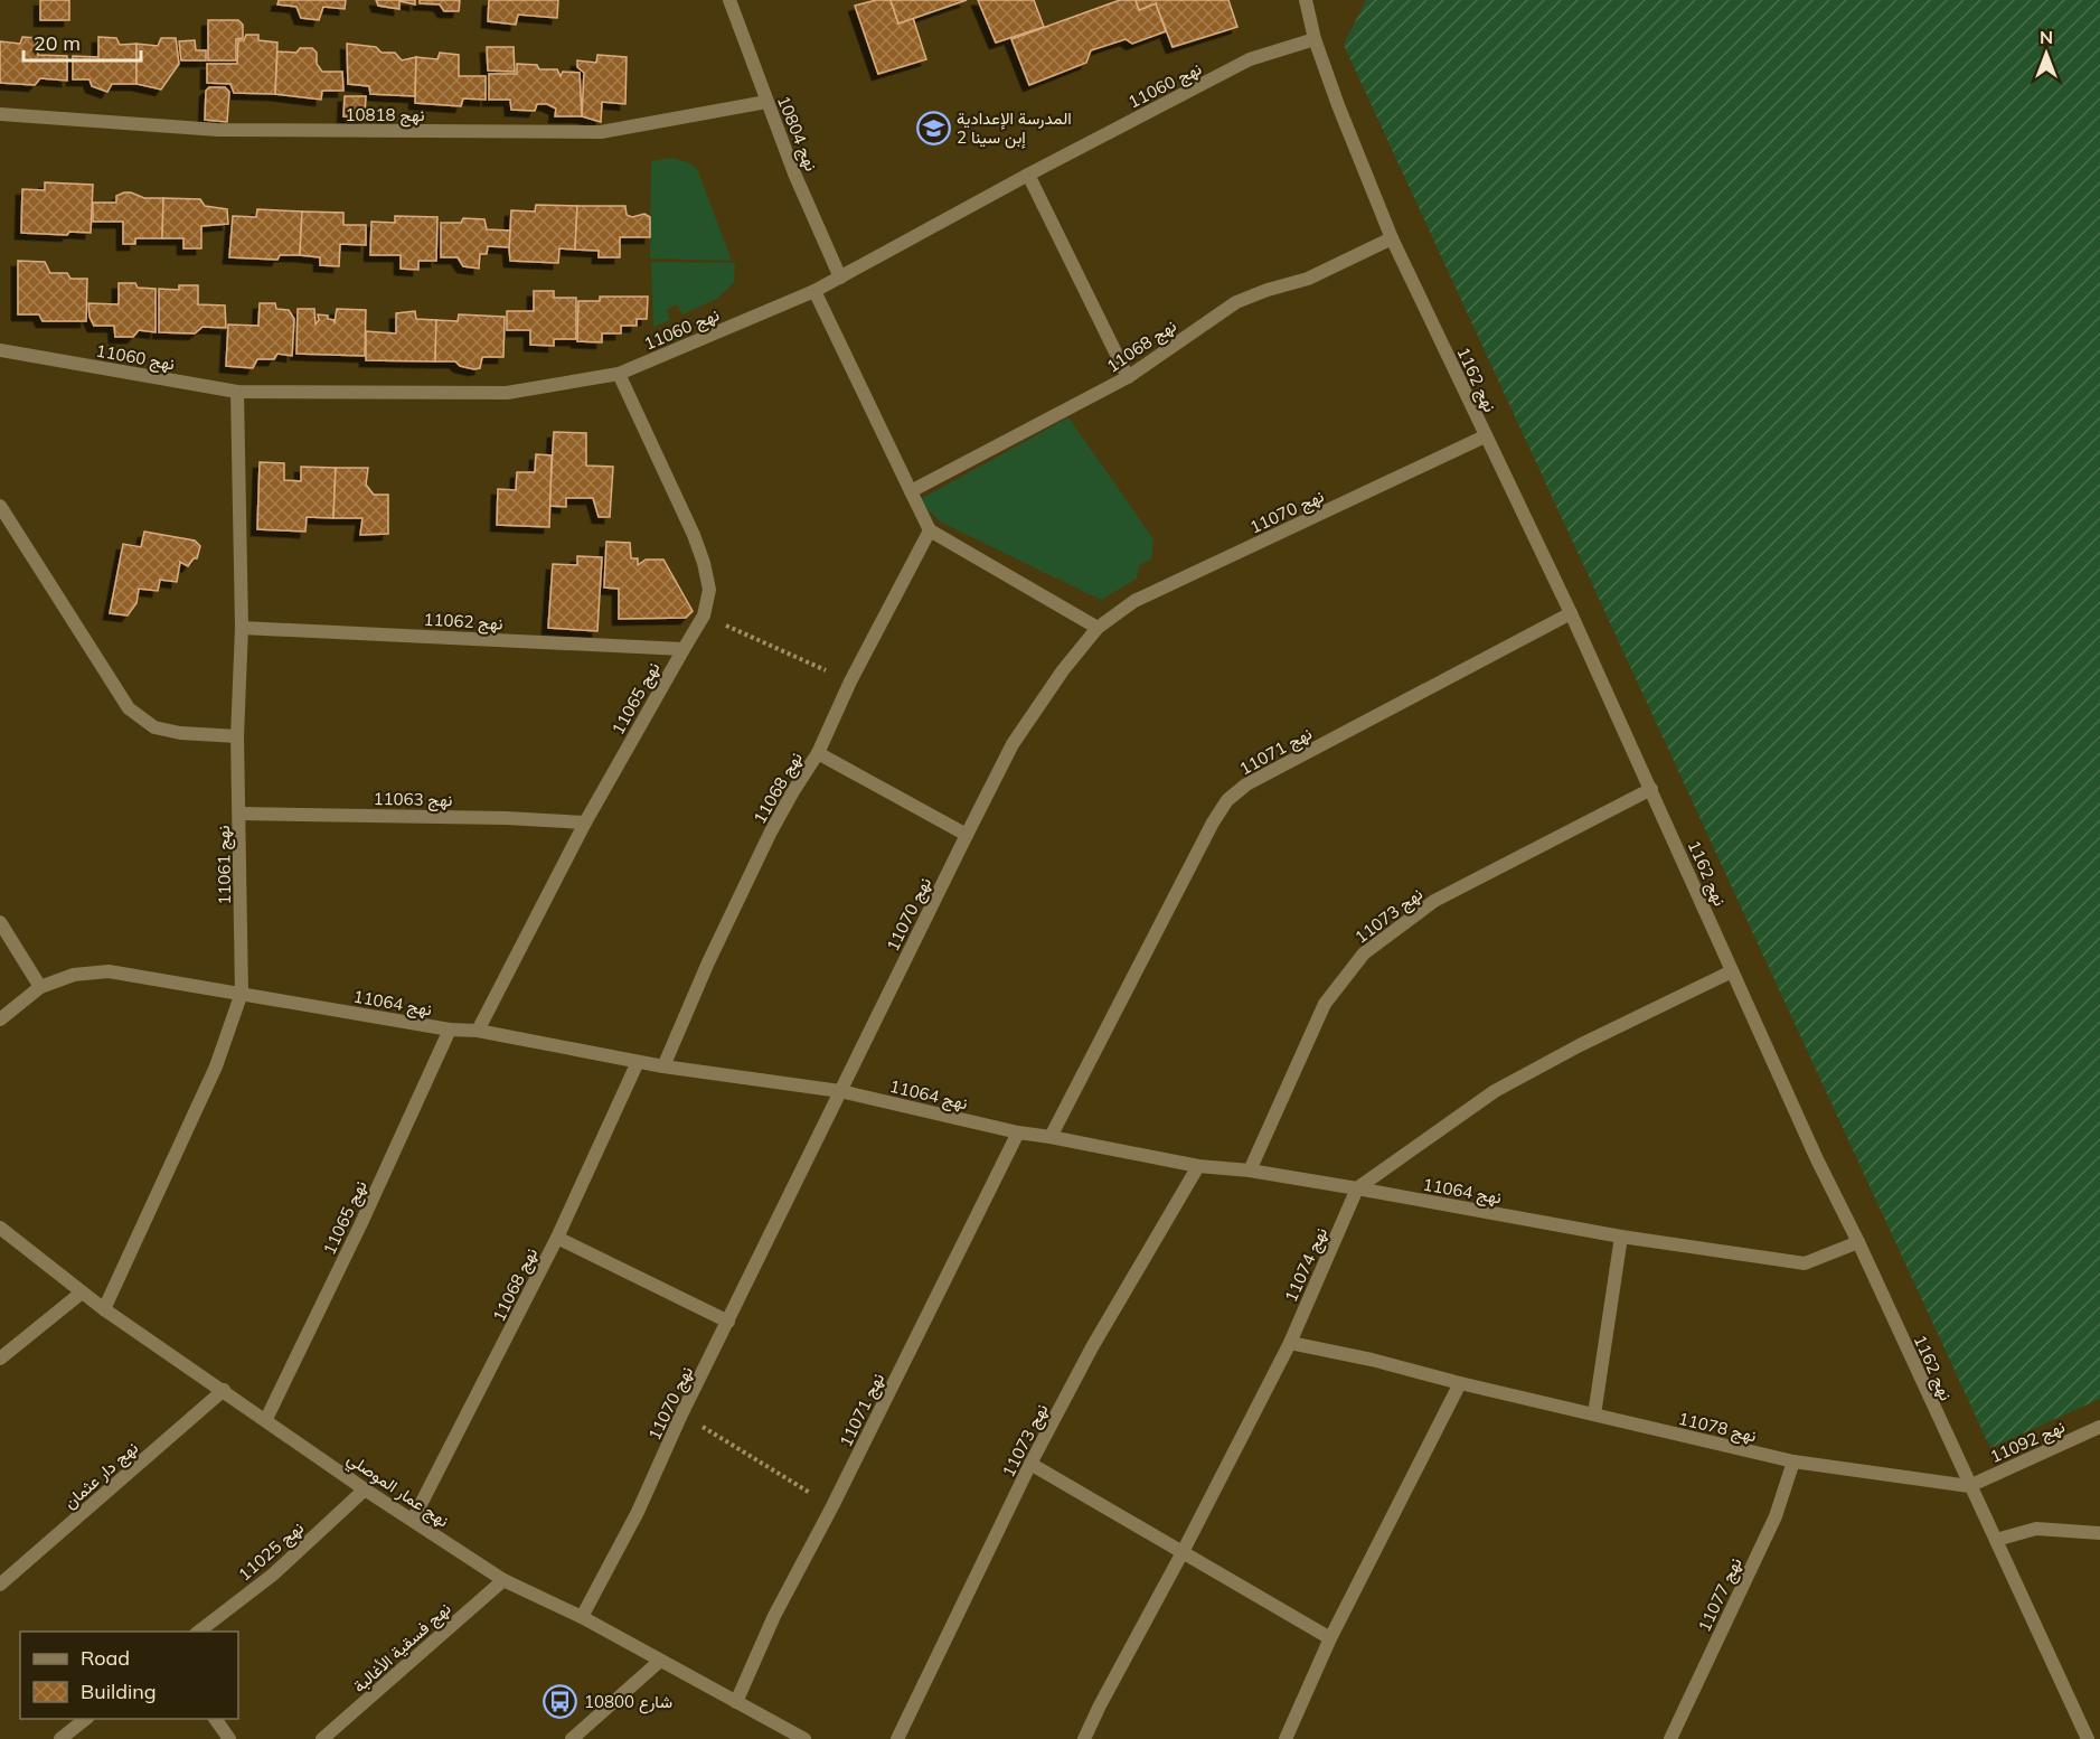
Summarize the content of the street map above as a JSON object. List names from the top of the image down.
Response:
{
  "streets": {
    "street": [
      "نهج 11060",
      "نهج 10818",
      "نهج 10804",
      "نهج 11068",
      "نهج 1162",
      "نهج 11070",
      "نهج 11062",
      "نهج 11065",
      "نهج 11071",
      "نهج 11063",
      "نهج 11061",
      "نهج 11073",
      "نهج 11064",
      "نهج 11074",
      "نهج 11078",
      "نهج 11092",
      "نهج دار عثمان",
      "نهج عمار الموصلي",
      "نهج 11025",
      "نهج 11077",
      "نهج فسقية الأغالبة"
    ]
  },
  "crossings": [
    ["نهج 11060", "نهج 10804"],
    ["نهج 11060", "نهج 1162"],
    ["نهج 11060", "نهج 11065"],
    ["نهج 11060", "نهج 11061"],
    ["نهج 10818", "نهج 10804"],
    ["نهج 11068", "نهج 1162"],
    ["نهج 11068", "نهج 11064"],
    ["نهج 11068", "نهج عمار الموصلي"],
    ["نهج 1162", "نهج 11070"],
    ["نهج 1162", "نهج 11071"],
    ["نهج 1162", "نهج 11073"],
    ["نهج 1162", "نهج 11064"],
    ["نهج 1162", "نهج 11078"],
    ["نهج 1162", "نهج 11092"],
    ["نهج 11070", "نهج 11064"],
    ["نهج 11070", "نهج عمار الموصلي"],
    ["نهج 11062", "نهج 11065"],
    ["نهج 11062", "نهج 11061"],
    ["نهج 11065", "نهج 11063"],
    ["نهج 11065", "نهج 11064"],
    ["نهج 11065", "نهج عمار الموصلي"],
    ["نهج 11071", "نهج 11064"],
    ["نهج 11071", "نهج عمار الموصلي"],
    ["نهج 11063", "نهج 11061"],
    ["نهج 11061", "نهج 11064"],
    ["نهج 11061", "نهج عمار الموصلي"],
    ["نهج 11073", "نهج 11064"],
    ["نهج 11064", "نهج 11074"],
    ["نهج 11074", "نهج 11078"],
    ["نهج 11078", "نهج 11092"],
    ["نهج 11078", "نهج 11077"],
    ["نهج دار عثمان", "نهج عمار الموصلي"],
    ["نهج عمار الموصلي", "نهج 11025"],
    ["نهج عمار الموصلي", "نهج فسقية الأغالبة"]
  ],
  "places": {
    "school or university": ["المدرسة الإعدادية إبن سينا 2"],
    "bus stop": ["10800 شارع"]
  },
  "legend": ["Road", "Building"],
  "scale_bar": "20 m",
  "north": "top"
}
